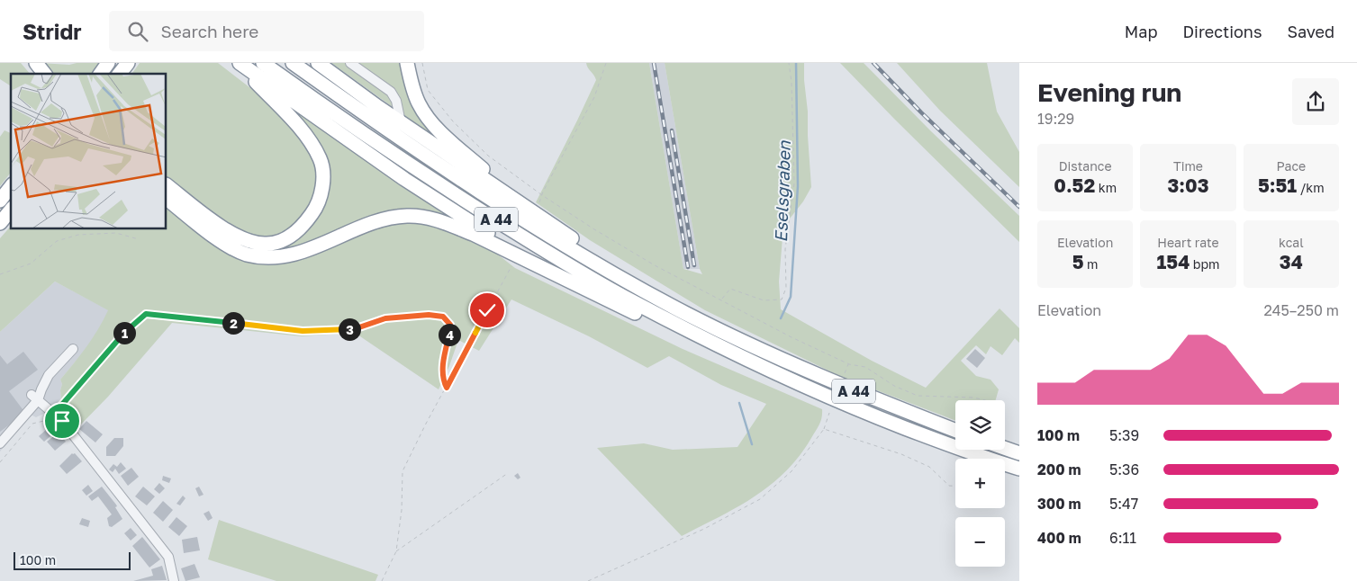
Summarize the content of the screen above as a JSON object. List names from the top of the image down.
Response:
{
  "streets": {
    "highway": ["A 44"]
  },
  "water": ["Eselsgraben"],
  "scale_bar": "100 m",
  "page": {
    "header": "Stridr",
    "search": "Search here",
    "nav": ["Map", "Directions", "Saved"],
    "heading": ["Evening run", "19:29"],
    "stats": [
      ["Distance", "0.52 km"],
      ["Time", "3:03"],
      ["Pace", "5:51 /km"],
      ["Elevation", "5 m"],
      ["Heart rate", "154 bpm"],
      ["kcal", "34"]
    ],
    "chart": ["Elevation", "245–250 m"],
    "pins": [
      "2",
      "3",
      "1",
      "4"
    ],
    "map_buttons": ["+", "−"],
    "list": [
      {
        "name": "100 m",
        "note": "5:39"
      },
      {
        "name": "200 m",
        "note": "5:36"
      },
      {
        "name": "300 m",
        "note": "5:47"
      },
      {
        "name": "400 m",
        "note": "6:11"
      }
    ],
    "scale": "100 m"
  }
}
